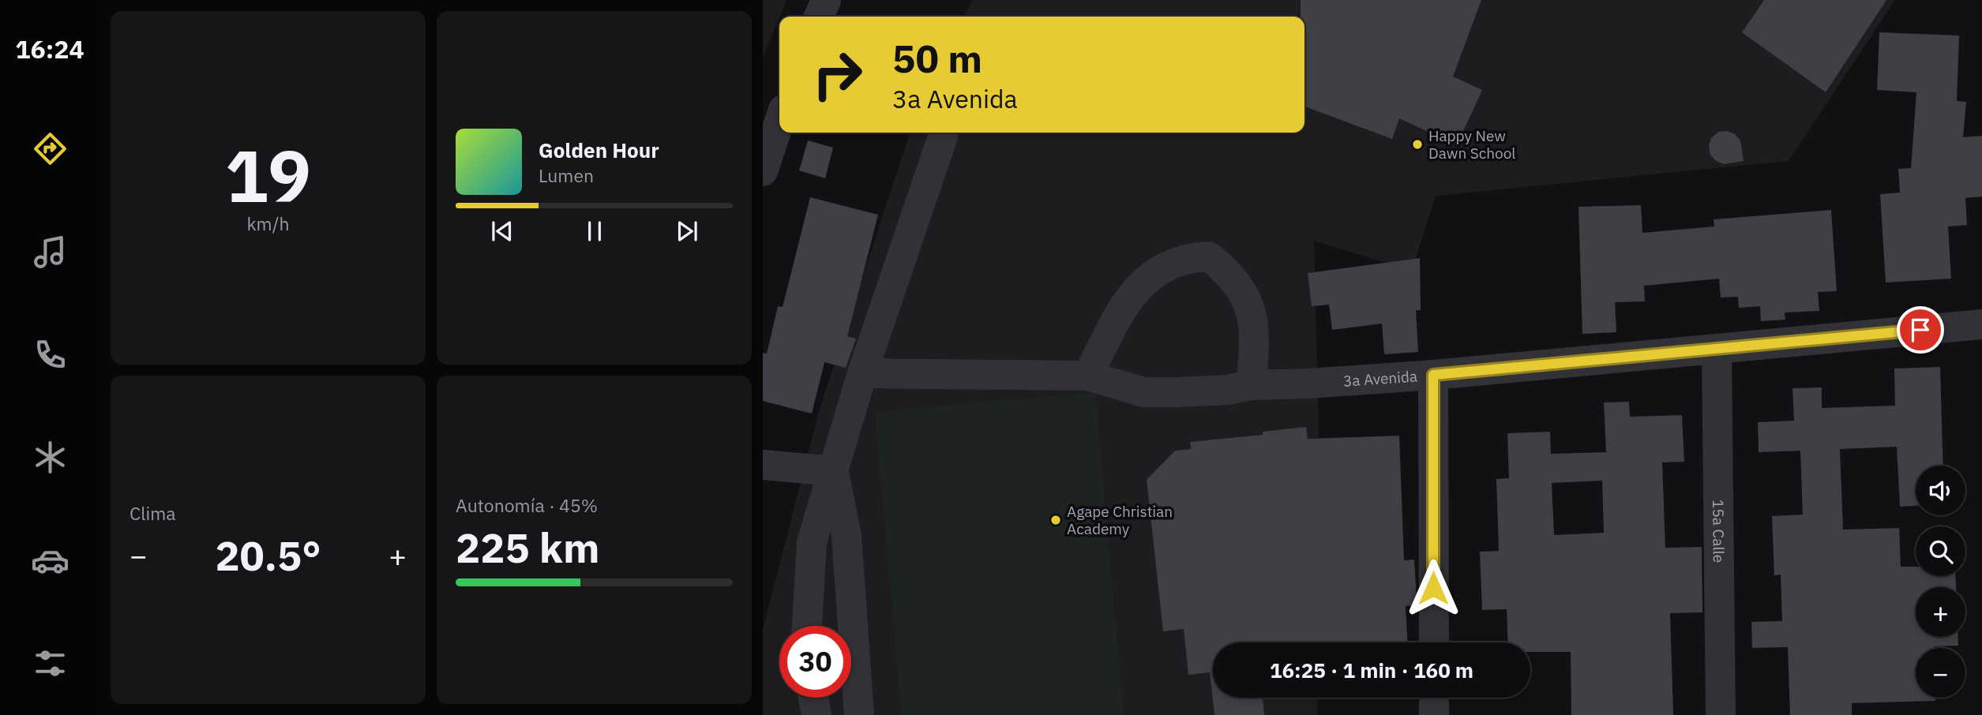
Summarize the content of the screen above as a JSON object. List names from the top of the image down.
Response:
{
  "streets": {
    "street": ["3a Avenida", "15a Calle"]
  },
  "crossings": [
    ["3a Avenida", "15a Calle"]
  ],
  "places": ["Happy New Dawn School", "Agape Christian Academy"],
  "page": {
    "tabs": "16:24",
    "tile": [
      ["19", "km/h"],
      "Clima",
      ["Autonomía · 45%", "225 km"]
    ],
    "turn": ["50 m", "3a Avenida"],
    "song": ["Golden Hour", "Lumen"],
    "map_buttons": ["+", "−"],
    "heat": ["−", "20.5°", "+"],
    "limit": "30",
    "trip": "16:25 · 1 min · 160 m"
  }
}
